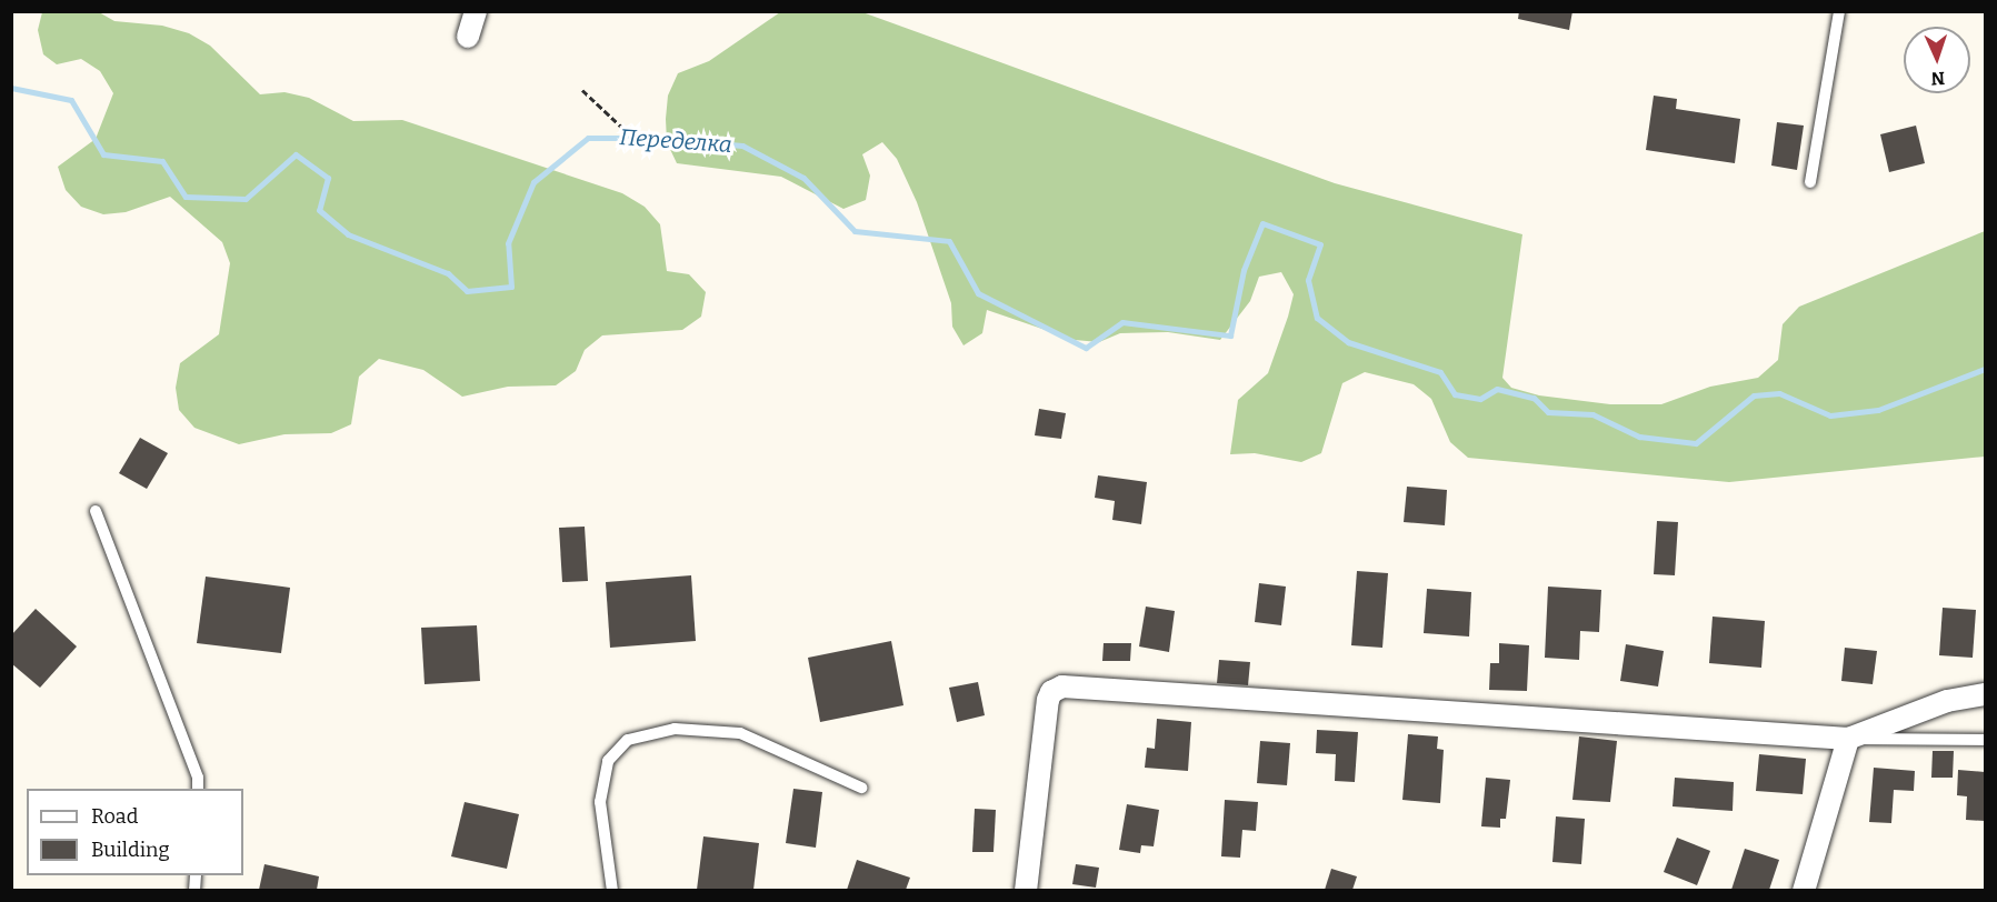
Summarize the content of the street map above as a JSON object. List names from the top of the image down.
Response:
{
  "water": ["Переделка"],
  "legend": ["Road", "Building"],
  "north": "bottom"
}
